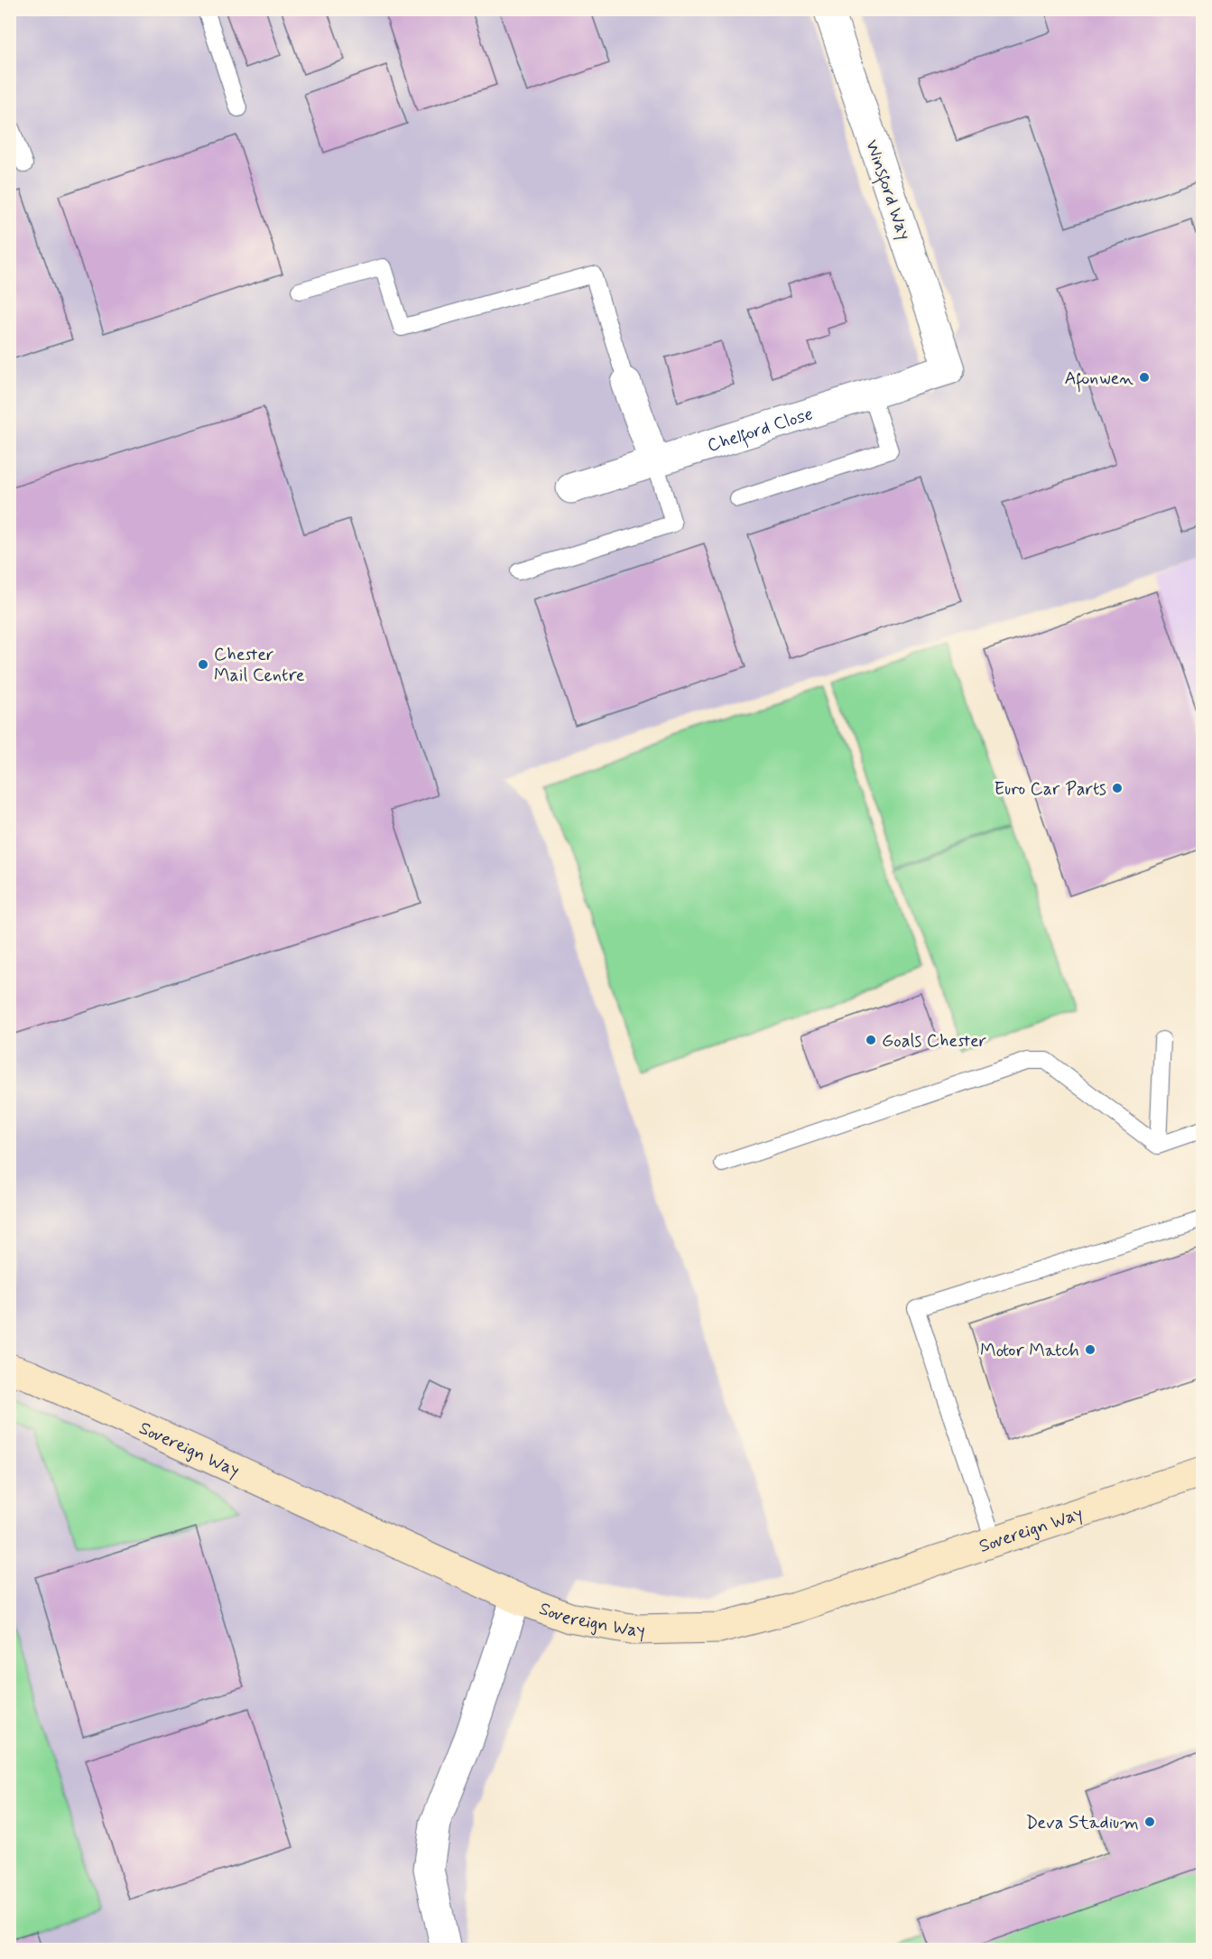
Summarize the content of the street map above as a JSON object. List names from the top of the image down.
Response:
{
  "streets": {
    "street": ["Winsford Way", "Chelford Close", "Sovereign Way"]
  },
  "crossings": [
    ["Winsford Way", "Chelford Close"]
  ],
  "places": [
    "Afonwen",
    "Chester Mail Centre",
    "Euro Car Parts",
    "Goals Chester",
    "Motor Match",
    "Deva Stadium"
  ]
}
